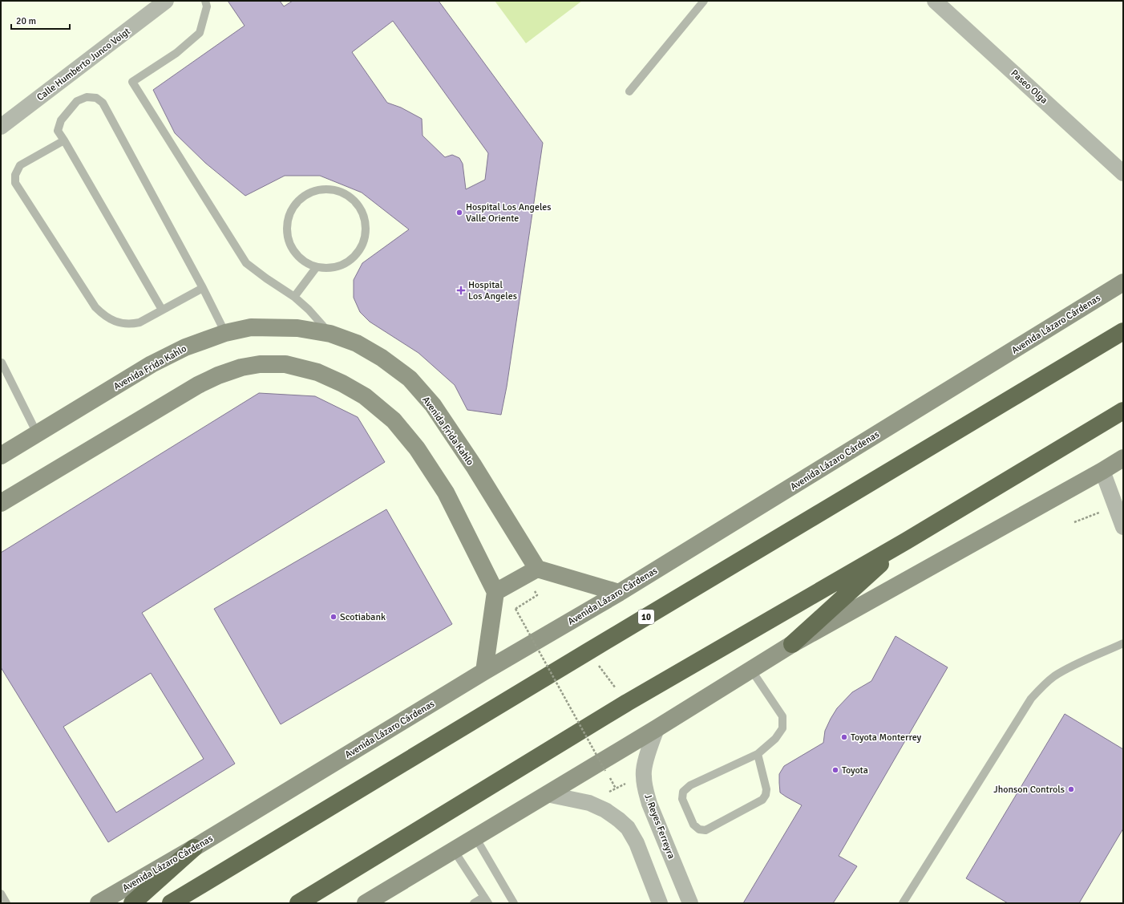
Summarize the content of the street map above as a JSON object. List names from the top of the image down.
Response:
{
  "streets": {
    "highway": ["10"],
    "street": [
      "Calle Humberto Junco Voigt",
      "Paseo Olga",
      "Avenida Lázaro Cárdenas",
      "Avenida Frida Kahlo",
      "J. Reyes Ferreyra"
    ]
  },
  "places": {
    "other": [
      "Hospital Los Angeles Valle Oriente",
      "Scotiabank",
      "Toyota Monterrey",
      "Toyota",
      "Jhonson Controls"
    ],
    "health": ["Hospital Los Angeles"]
  },
  "scale_bar": "20 m"
}
